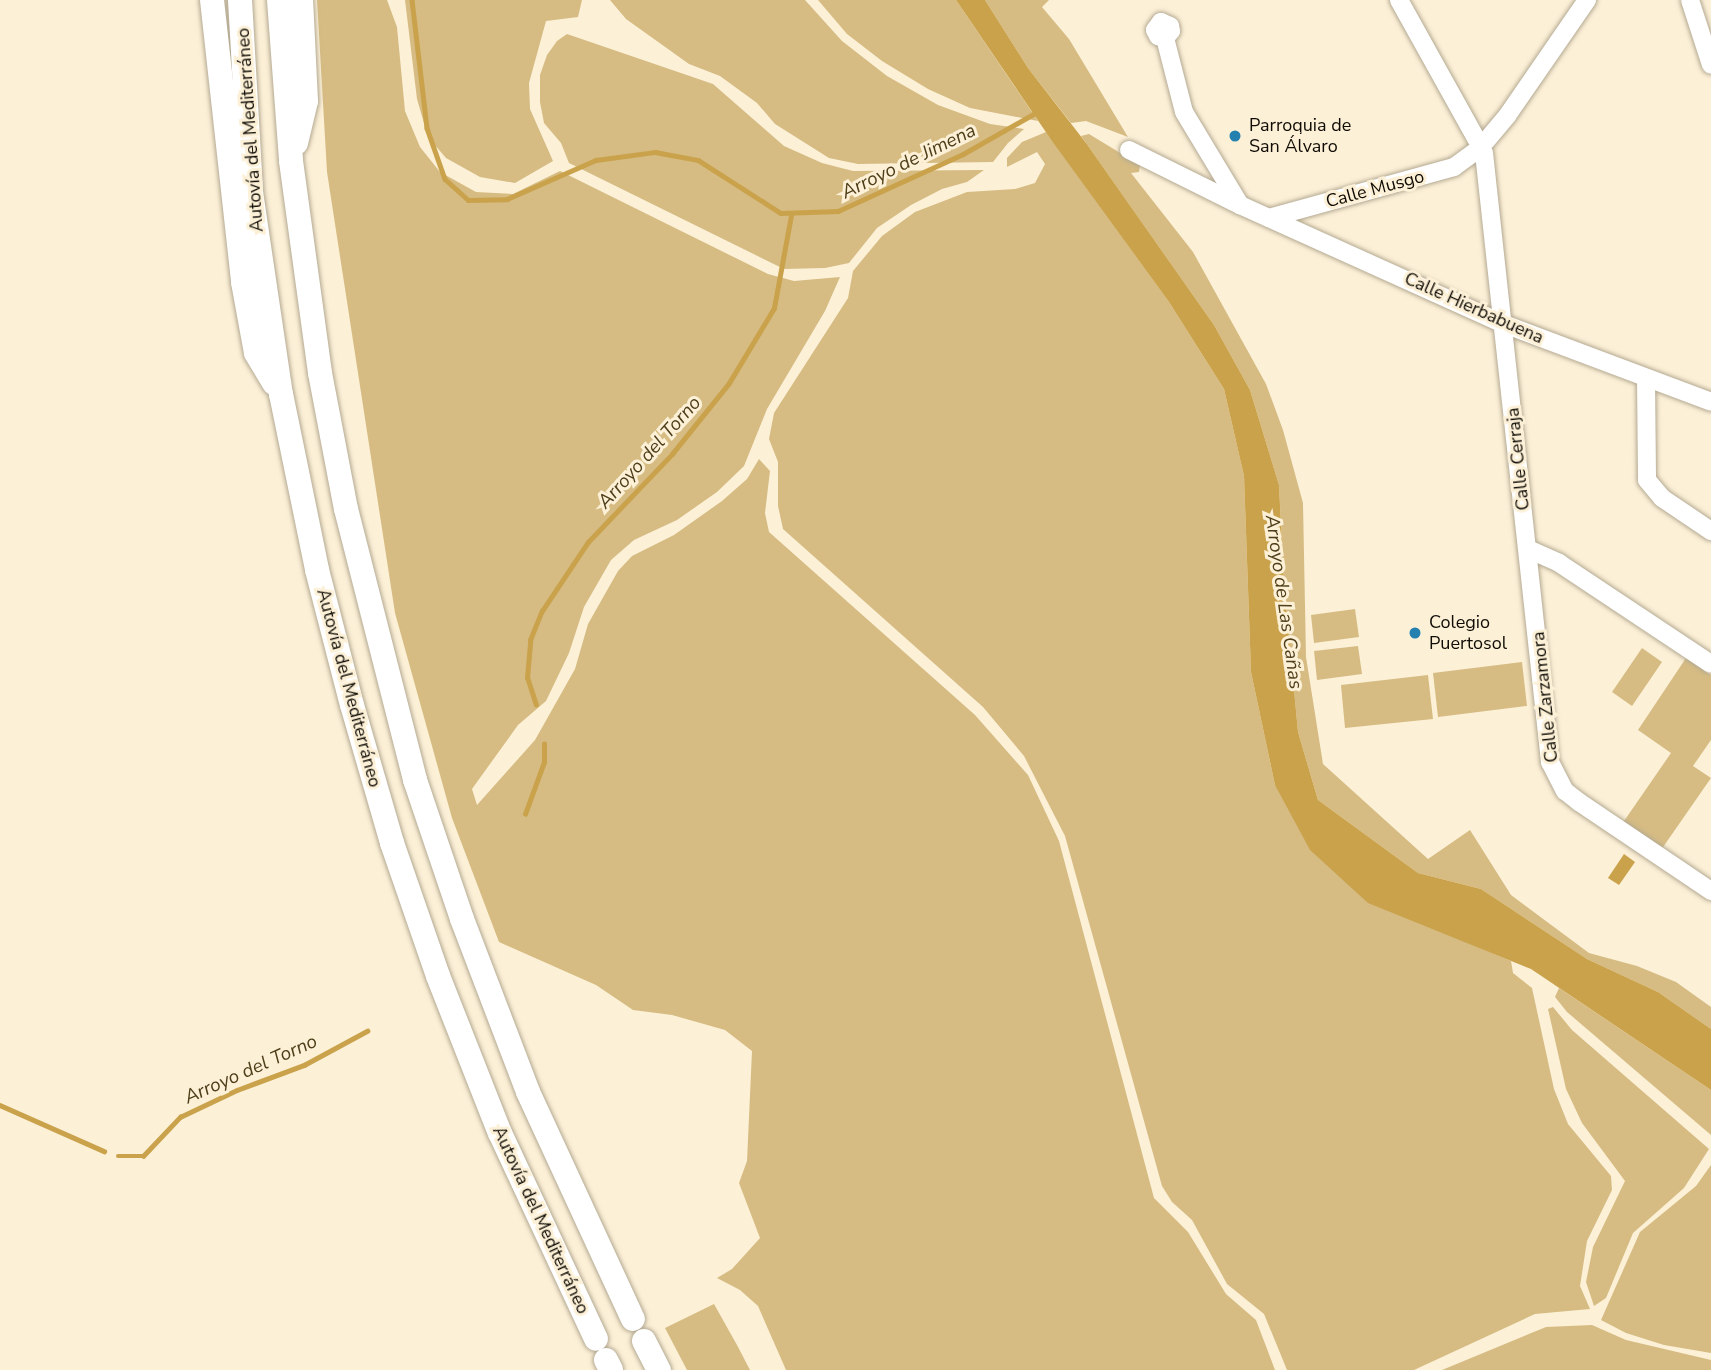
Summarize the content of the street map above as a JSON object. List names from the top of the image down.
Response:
{
  "streets": {
    "highway": ["Autovía del Mediterráneo"],
    "street": [
      "Calle Musgo",
      "Calle Hierbabuena",
      "Calle Cerraja",
      "Calle Zarzamora"
    ]
  },
  "crossings": [
    ["Calle Musgo", "Calle Hierbabuena"],
    ["Calle Musgo", "Calle Cerraja"],
    ["Calle Hierbabuena", "Calle Cerraja"],
    ["Calle Cerraja", "Calle Zarzamora"]
  ],
  "water": ["Arroyo de Jimena", "Arroyo del Torno", "Arroyo de Las Cañas"],
  "places": ["Parroquia de San Álvaro", "Colegio Puertosol"]
}
